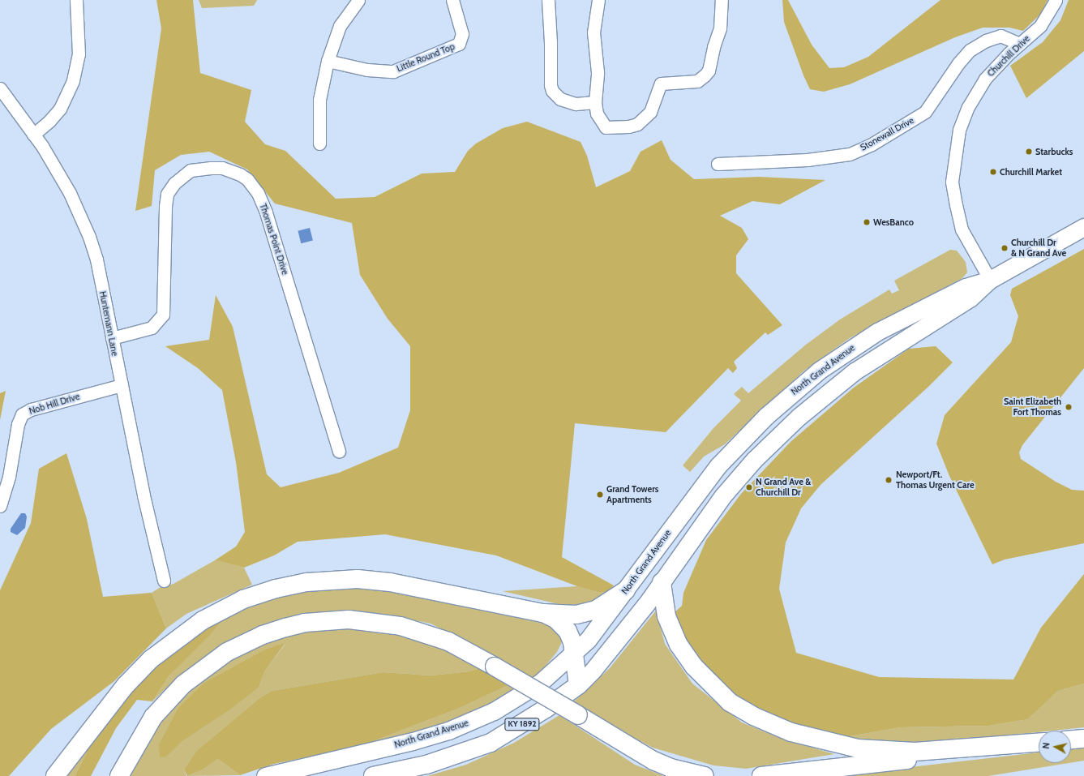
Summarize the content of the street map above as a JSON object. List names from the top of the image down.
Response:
{
  "streets": {
    "main road": ["North Grand Avenue", "KY 1892"],
    "street": [
      "Churchill Drive",
      "Little Round Top",
      "Stonewall Drive",
      "Thomas Point Drive",
      "Huntemann Lane",
      "Nob Hill Drive"
    ]
  },
  "crossings": [
    ["Churchill Drive", "Stonewall Drive"],
    ["Churchill Drive", "North Grand Avenue"],
    ["Thomas Point Drive", "Huntemann Lane"],
    ["Huntemann Lane", "Nob Hill Drive"]
  ],
  "places": [
    "Starbucks",
    "Churchill Market",
    "WesBanco",
    "Churchill Dr & N Grand Ave",
    "Saint Elizabeth Fort Thomas",
    "Newport/Ft. Thomas Urgent Care",
    "N Grand Ave & Churchill Dr",
    "Grand Towers Apartments"
  ],
  "north": "left"
}
